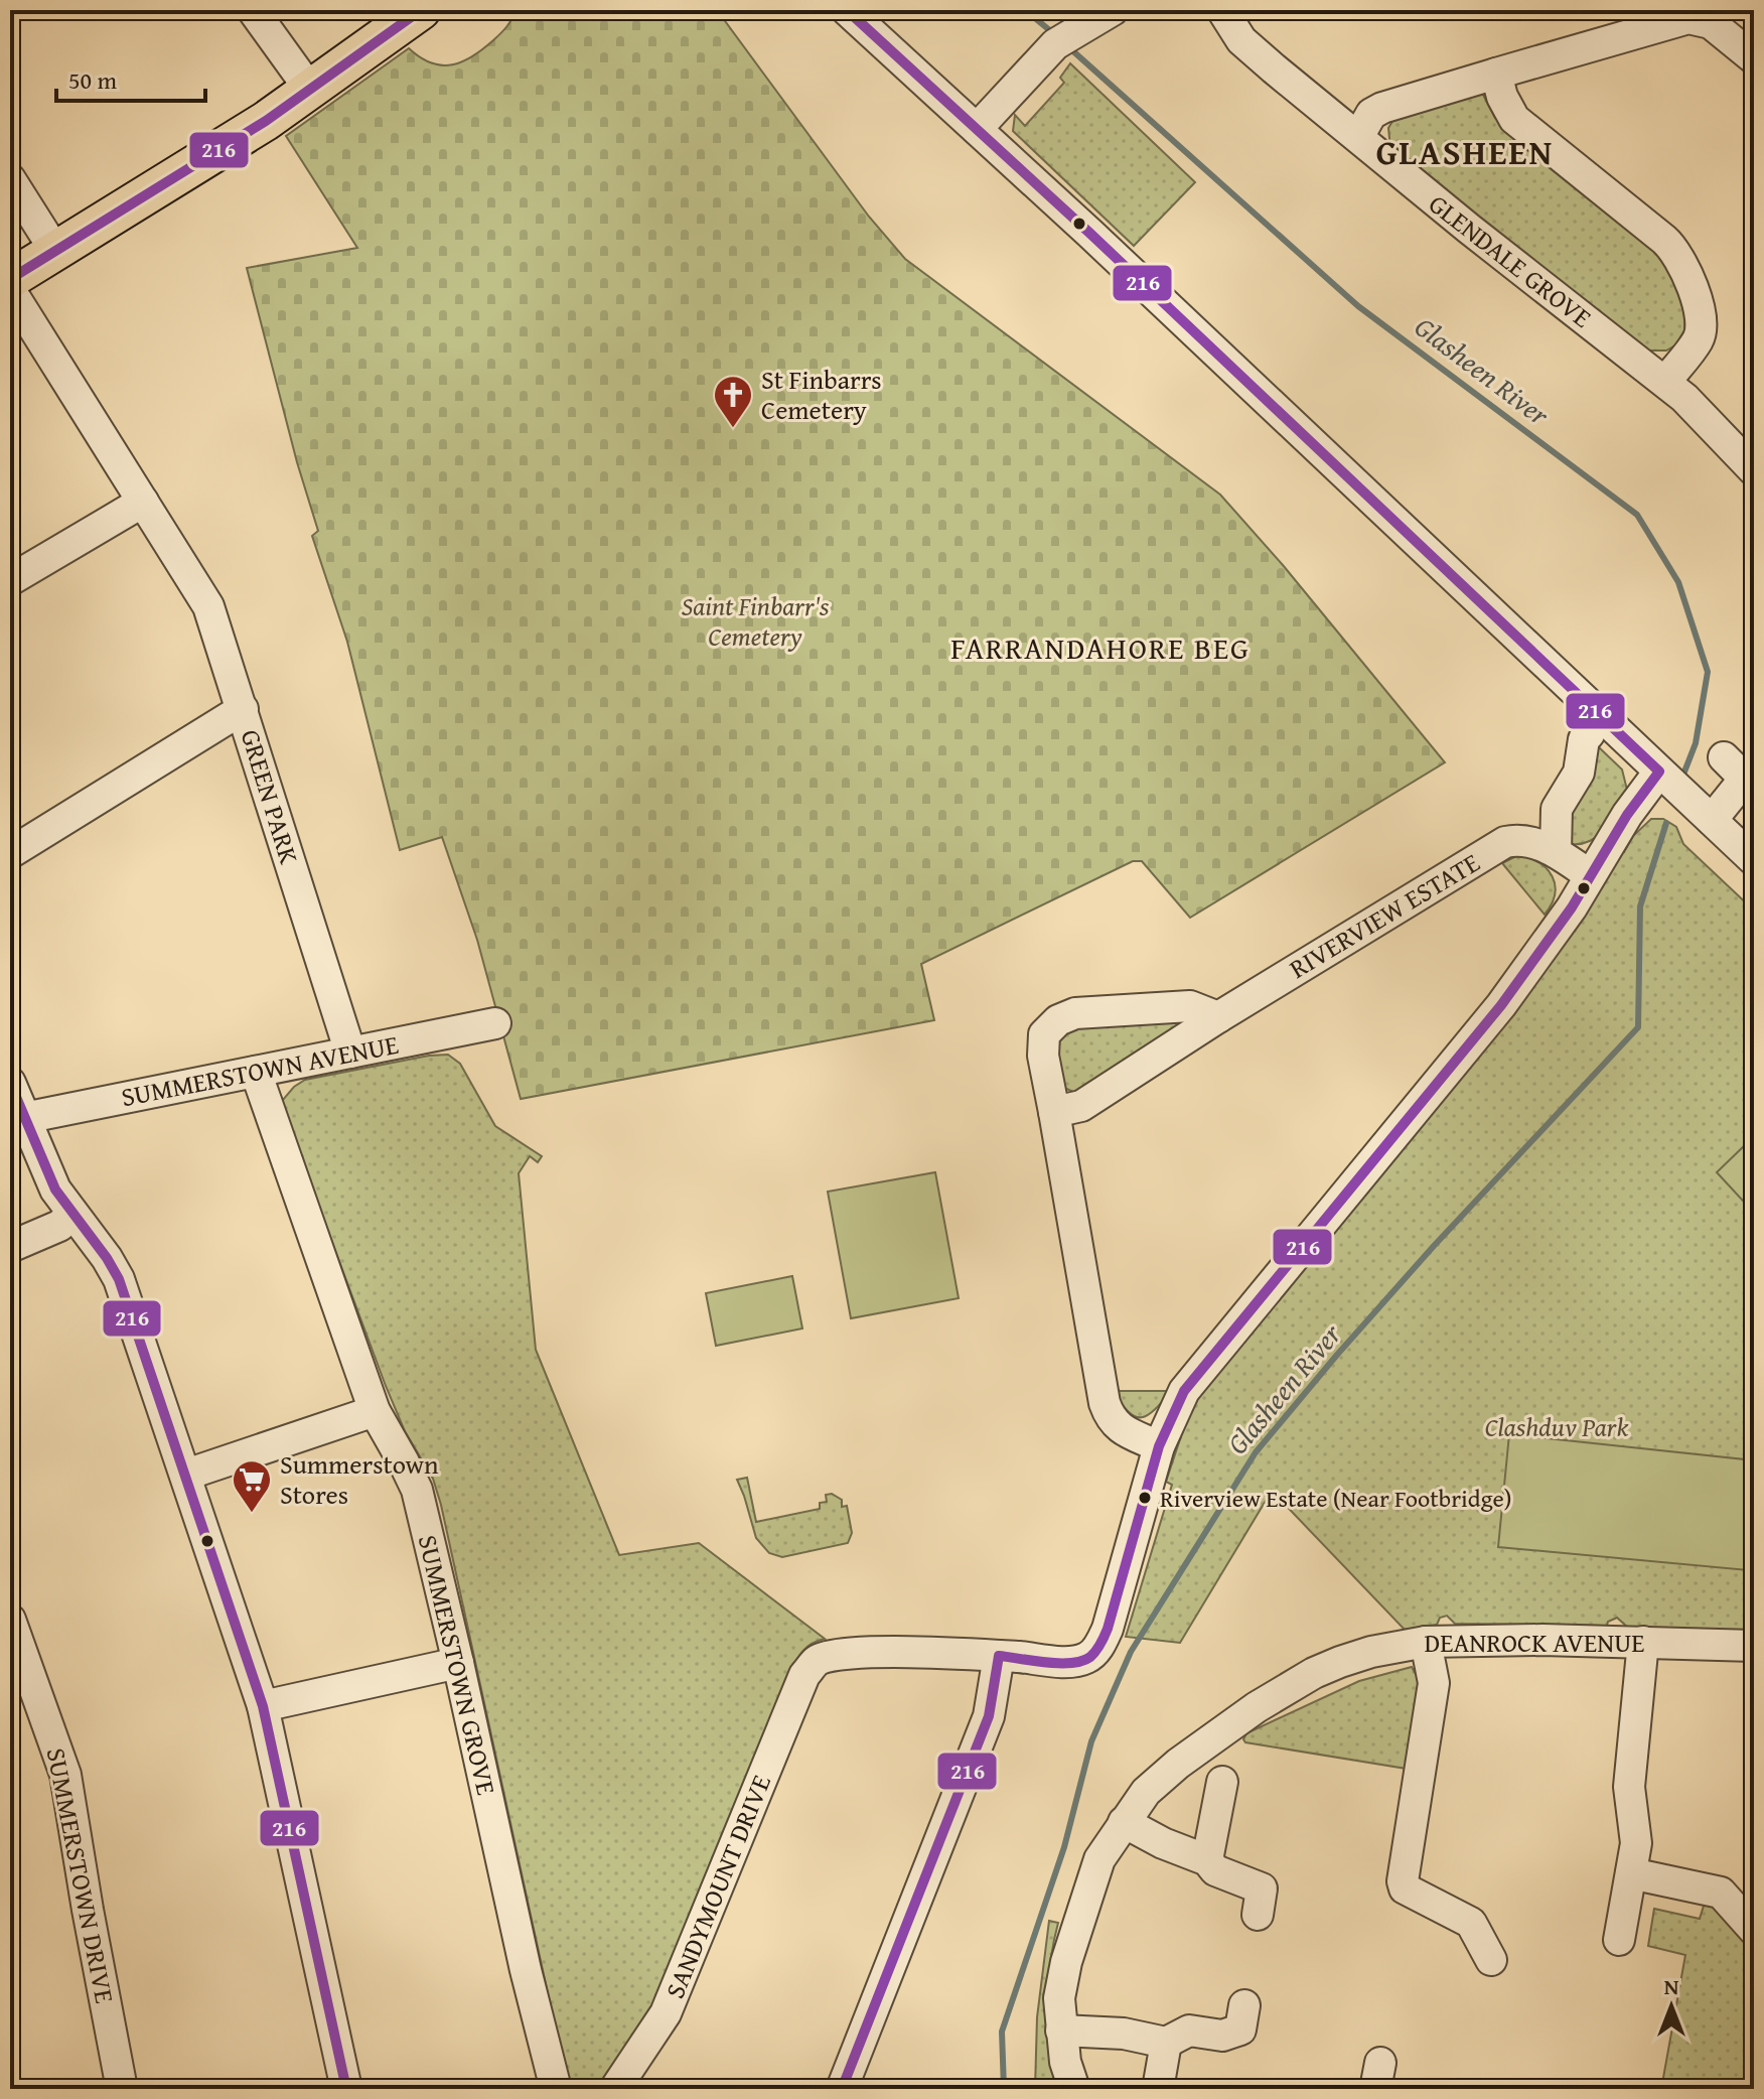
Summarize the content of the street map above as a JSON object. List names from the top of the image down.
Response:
{
  "streets": {
    "street": [
      "GLENDALE GROVE",
      "GREEN PARK",
      "RIVERVIEW ESTATE",
      "SUMMERSTOWN AVENUE",
      "DEANROCK AVENUE",
      "SUMMERSTOWN GROVE",
      "SUMMERSTOWN DRIVE",
      "SANDYMOUNT DRIVE"
    ]
  },
  "crossings": [
    ["GREEN PARK", "SUMMERSTOWN AVENUE"],
    ["SUMMERSTOWN AVENUE", "SUMMERSTOWN GROVE"]
  ],
  "districts": ["GLASHEEN", "FARRANDAHORE BEG"],
  "water": ["Glasheen River"],
  "parks": ["Saint Finbarr's Cemetery", "Clashduv Park"],
  "places": {
    "church": ["St Finbarrs Cemetery"],
    "other": ["Riverview Estate (Near Footbridge)"],
    "supermarket": ["Summerstown Stores"]
  },
  "lines": ["transit line 216"],
  "scale_bar": "50 m",
  "north": "top"
}
